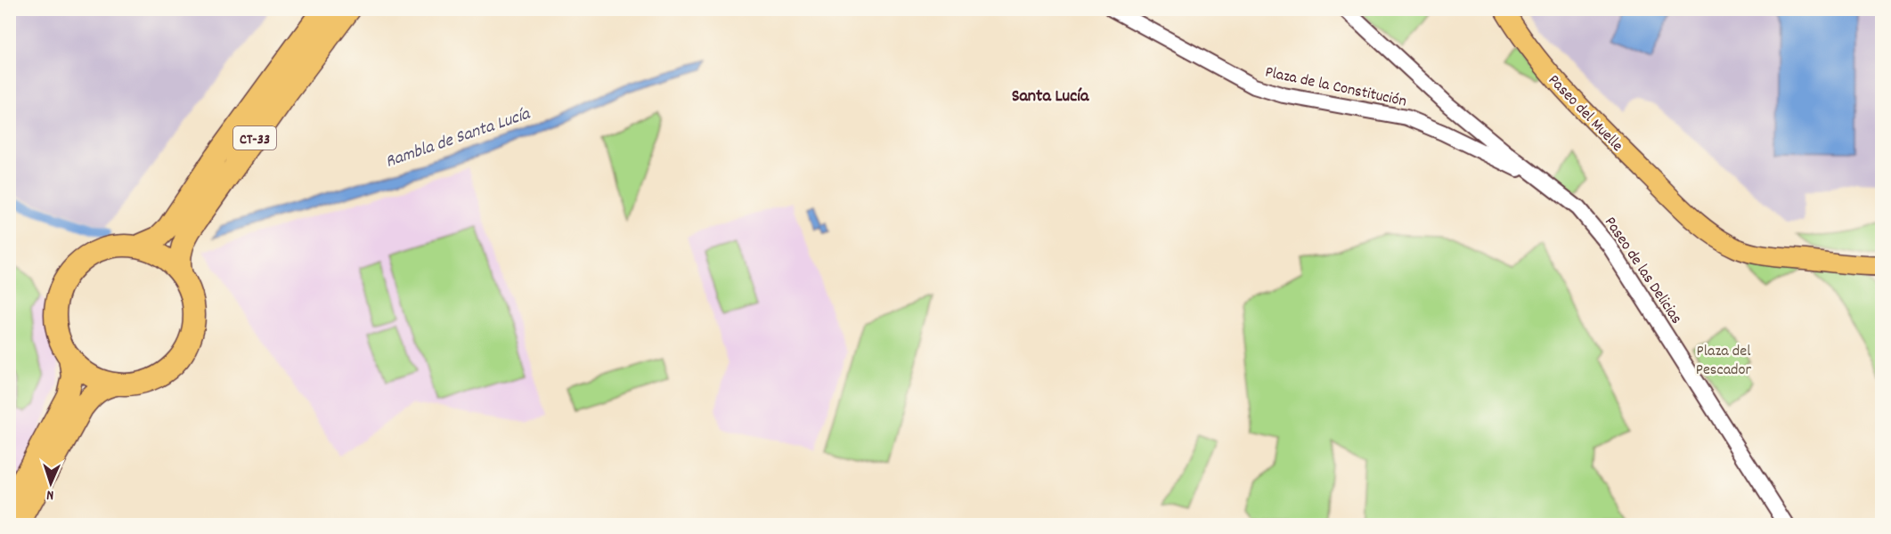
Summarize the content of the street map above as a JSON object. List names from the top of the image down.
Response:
{
  "streets": {
    "highway": ["CT-33"],
    "main road": ["Paseo del Muelle"],
    "street": ["Plaza de la Constitución", "Paseo de las Delicias"]
  },
  "crossings": [
    ["Plaza de la Constitución", "Paseo de las Delicias"]
  ],
  "districts": ["Santa Lucía"],
  "water": ["Rambla de Santa Lucía"],
  "parks": ["Plaza del Pescador"],
  "north": "bottom"
}
